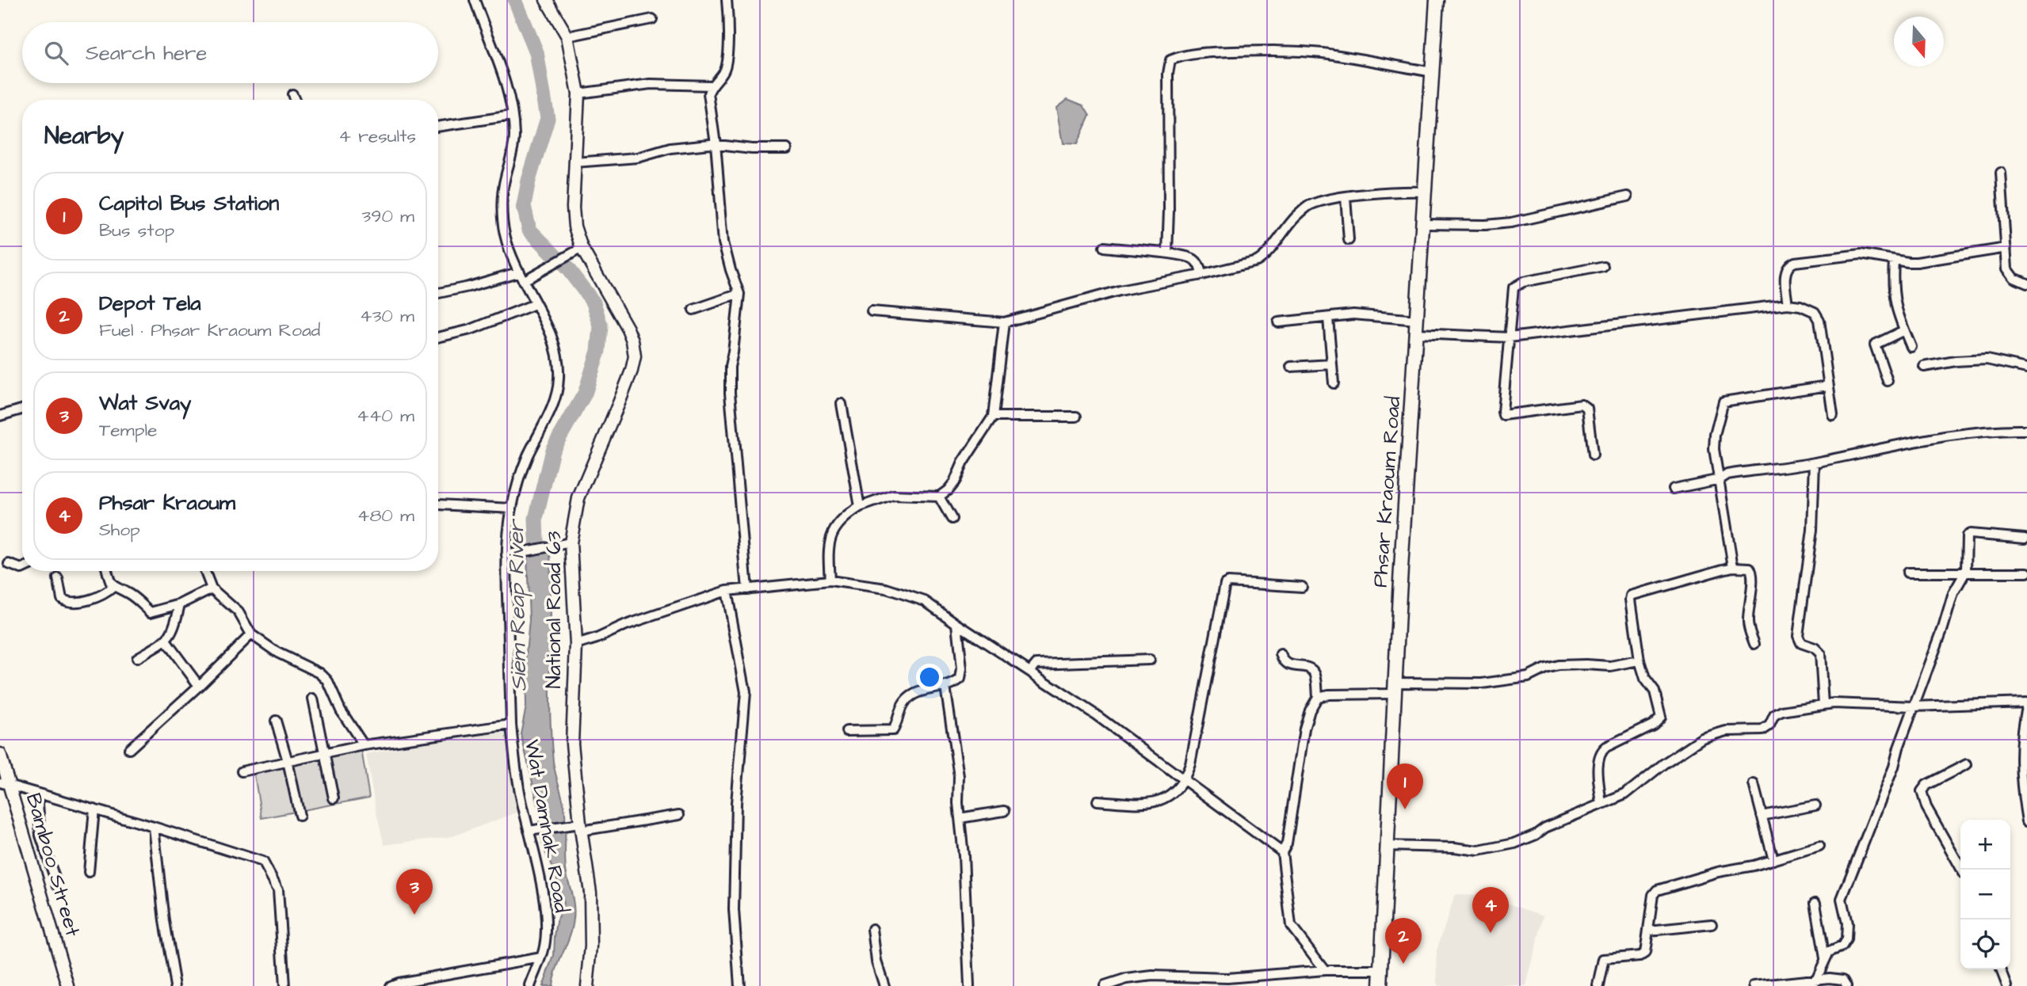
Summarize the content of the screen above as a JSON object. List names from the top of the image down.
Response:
{
  "streets": {
    "main road": ["Phsar Kraoum Road"],
    "street": ["National Road 63", "Wat Damnak Road", "Bamboo Street"]
  },
  "water": ["Siem Reap River"],
  "north": "bottom",
  "page": {
    "search": "Search here",
    "heading": ["Nearby", "4 results"],
    "list": [
      {
        "mark": "1",
        "name": "Capitol Bus Station",
        "note": "Bus stop",
        "value": "390 m"
      },
      {
        "mark": "2",
        "name": "Depot Tela",
        "note": "Fuel · Phsar Kraoum Road",
        "value": "430 m"
      },
      {
        "mark": "3",
        "name": "Wat Svay",
        "note": "Temple",
        "value": "440 m"
      },
      {
        "mark": "4",
        "name": "Phsar Kraoum",
        "note": "Shop",
        "value": "480 m"
      }
    ],
    "pins": [
      "1",
      "3",
      "4",
      "2"
    ],
    "map_buttons": ["+", "−"]
  }
}
